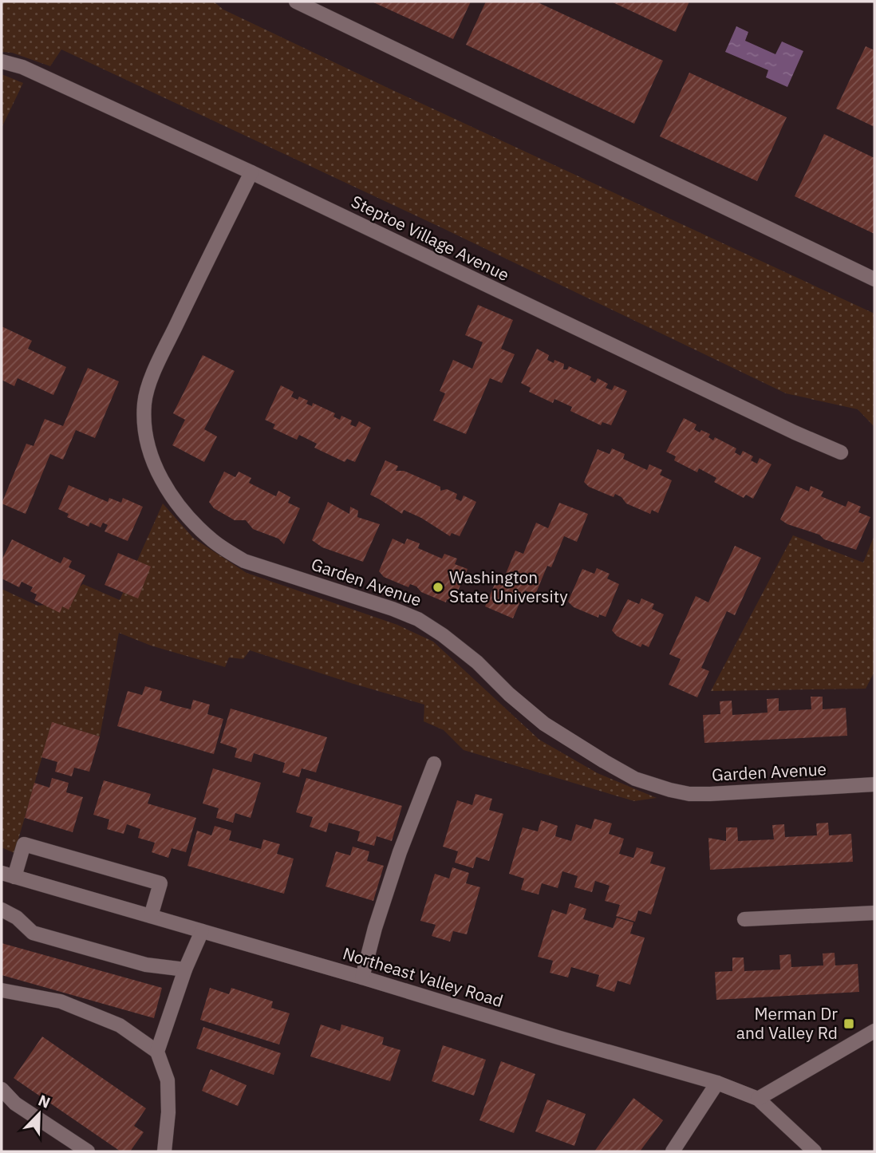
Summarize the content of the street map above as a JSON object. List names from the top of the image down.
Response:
{
  "streets": {
    "street": ["Steptoe Village Avenue", "Garden Avenue", "Northeast Valley Road"]
  },
  "crossings": [
    ["Steptoe Village Avenue", "Garden Avenue"]
  ],
  "places": {
    "other": ["Washington State University"],
    "transit": ["Merman Dr and Valley Rd"]
  },
  "north": "top right"
}
